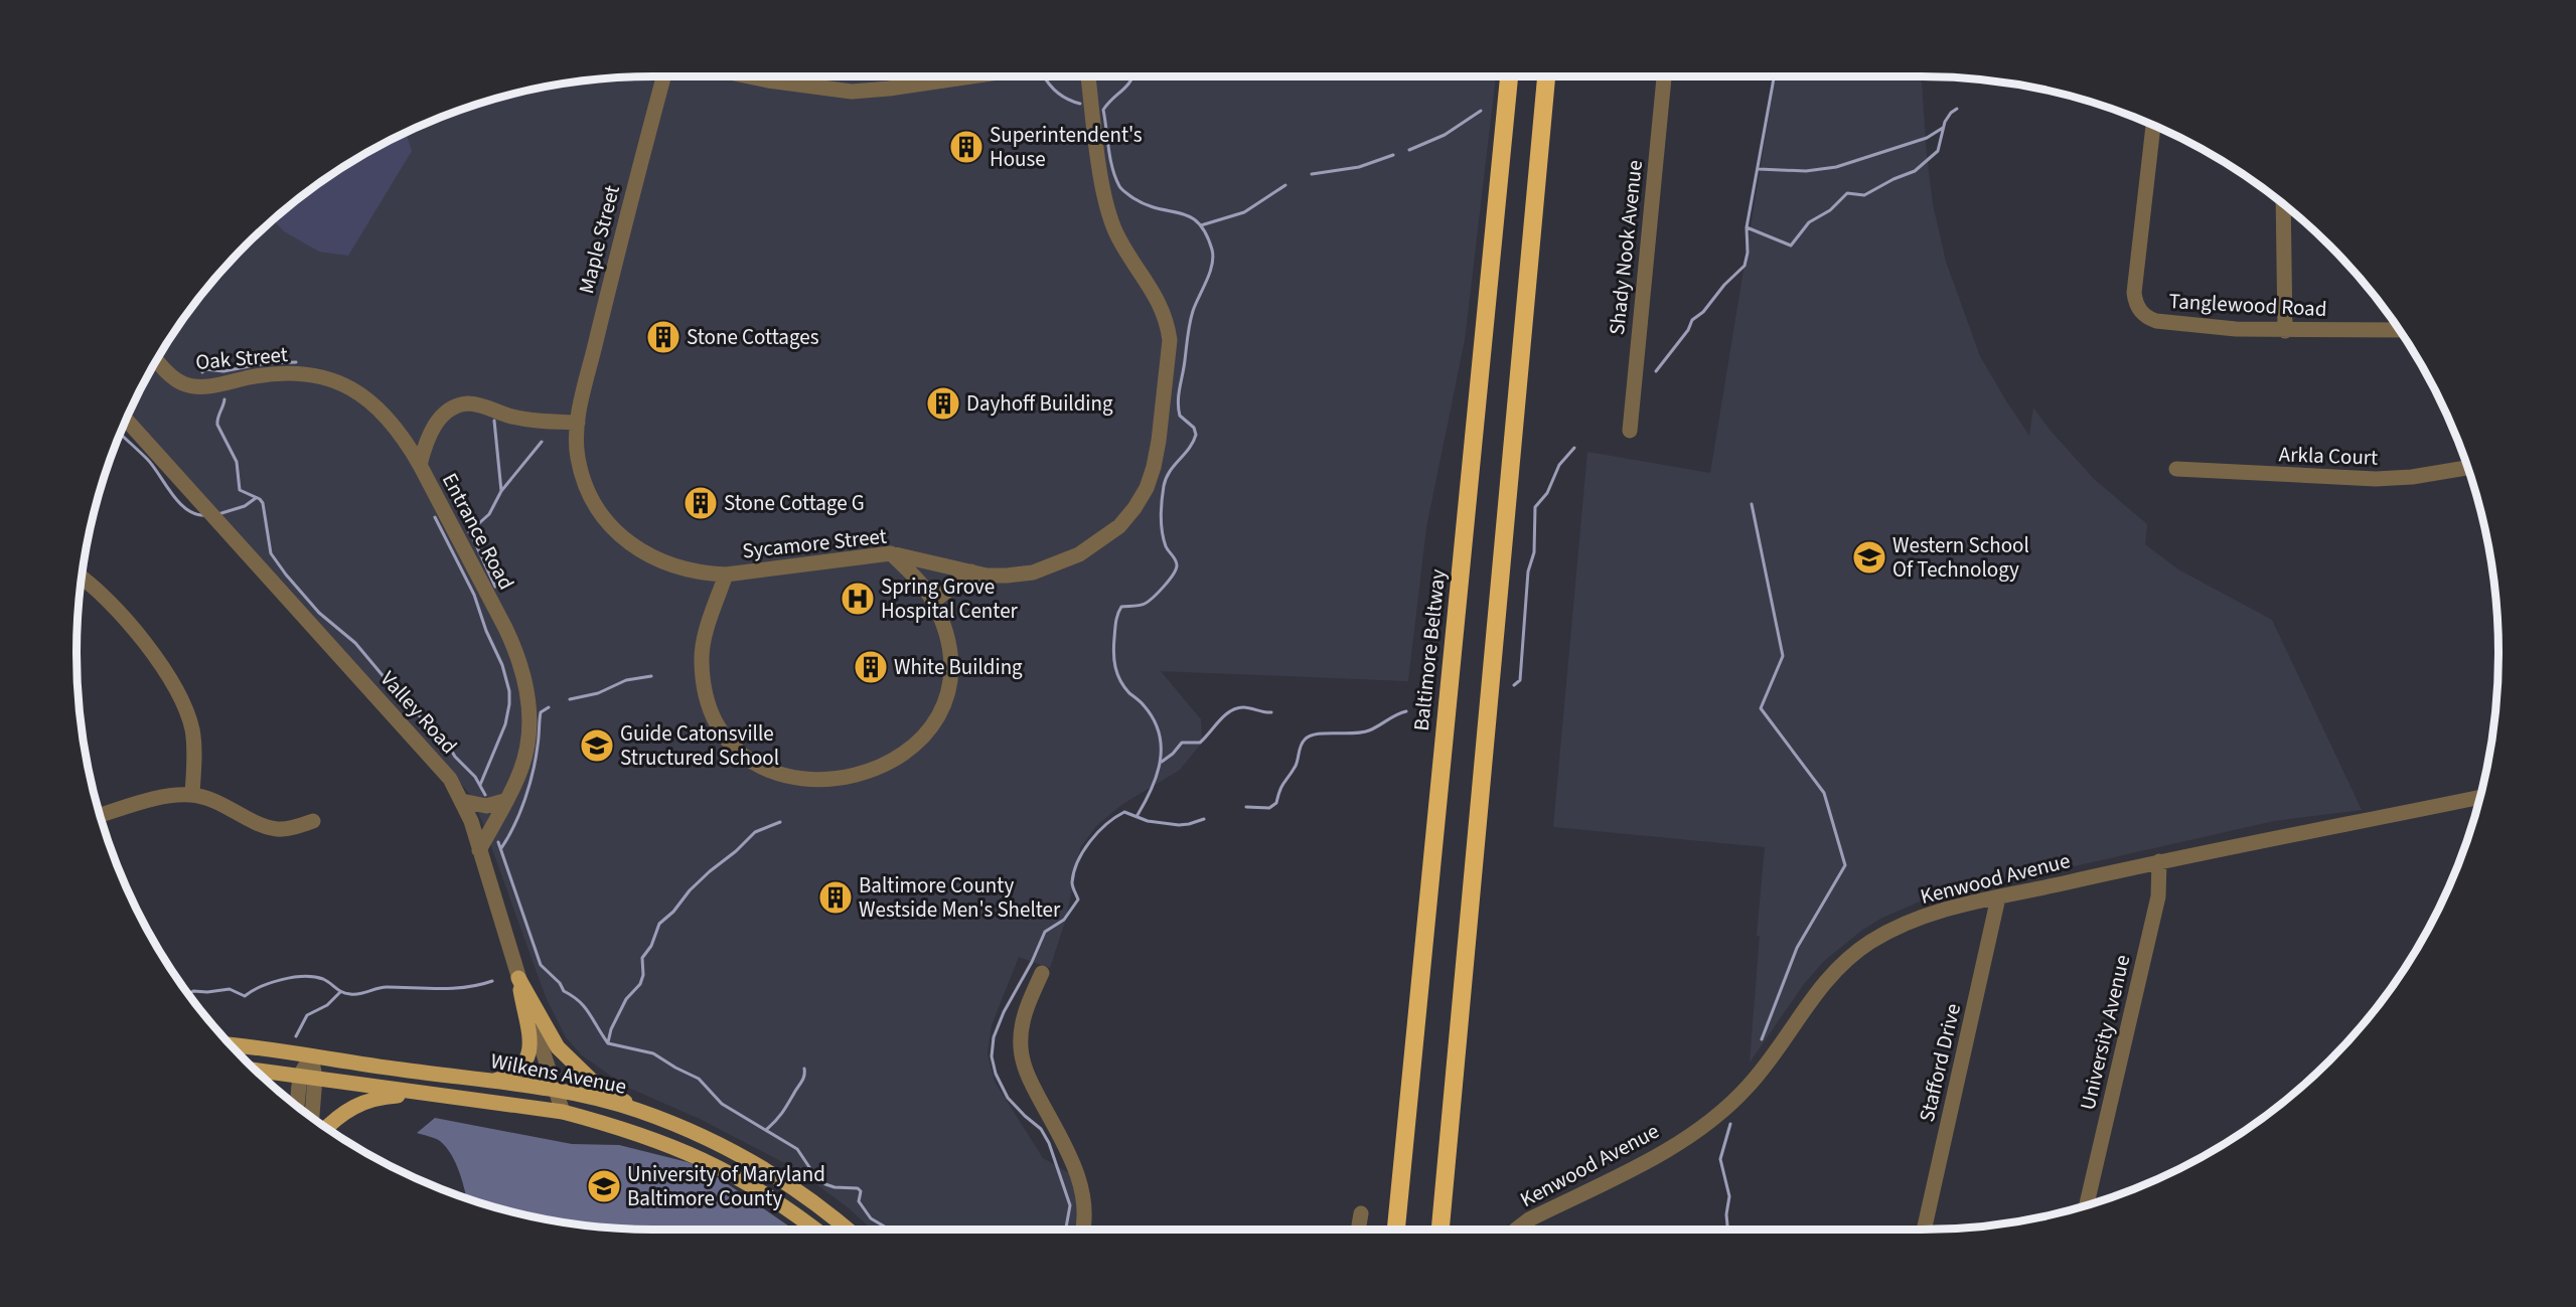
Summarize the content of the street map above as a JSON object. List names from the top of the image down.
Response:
{
  "streets": {
    "highway": ["Baltimore Beltway"],
    "main road": ["Wilkens Avenue"],
    "street": [
      "Maple Street",
      "Shady Nook Avenue",
      "Tanglewood Road",
      "Oak Street",
      "Arkla Court",
      "Entrance Road",
      "Sycamore Street",
      "Valley Road",
      "Kenwood Avenue",
      "University Avenue",
      "Stafford Drive"
    ]
  },
  "crossings": [
    ["Maple Street", "Entrance Road"],
    ["Maple Street", "Sycamore Street"],
    ["Oak Street", "Entrance Road"],
    ["Entrance Road", "Sycamore Street"],
    ["Entrance Road", "Valley Road"],
    ["Valley Road", "Wilkens Avenue"],
    ["Kenwood Avenue", "University Avenue"],
    ["Kenwood Avenue", "Stafford Drive"]
  ],
  "places": {
    "building": [
      "Superintendent's House",
      "Stone Cottages",
      "Dayhoff Building",
      "Stone Cottage G",
      "White Building",
      "Baltimore County Westside Men's Shelter"
    ],
    "school or university": ["Western School Of Technology", "Guide Catonsville Structured School", "University of Maryland Baltimore County"],
    "hospital": ["Spring Grove Hospital Center"]
  }
}
